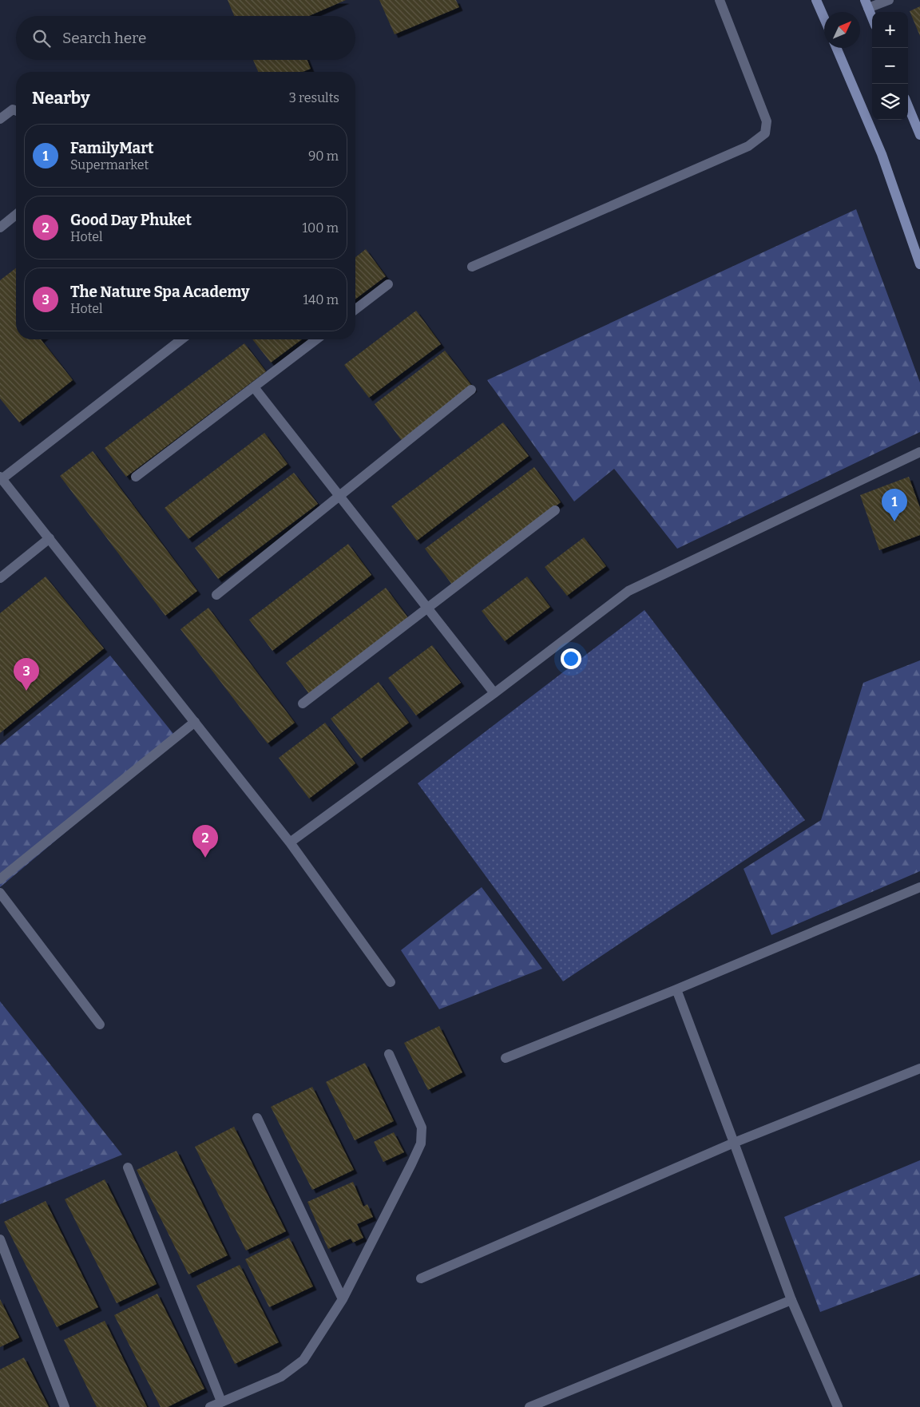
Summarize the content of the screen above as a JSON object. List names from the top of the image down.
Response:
{
  "north": "top right",
  "page": {
    "map_buttons": ["+", "−"],
    "search": "Search here",
    "heading": ["Nearby", "3 results"],
    "list": [
      {
        "mark": "1",
        "name": "FamilyMart",
        "note": "Supermarket",
        "value": "90 m"
      },
      {
        "mark": "2",
        "name": "Good Day Phuket",
        "note": "Hotel",
        "value": "100 m"
      },
      {
        "mark": "3",
        "name": "The Nature Spa Academy",
        "note": "Hotel",
        "value": "140 m"
      }
    ],
    "pins": ["1", "3", "2"]
  }
}
